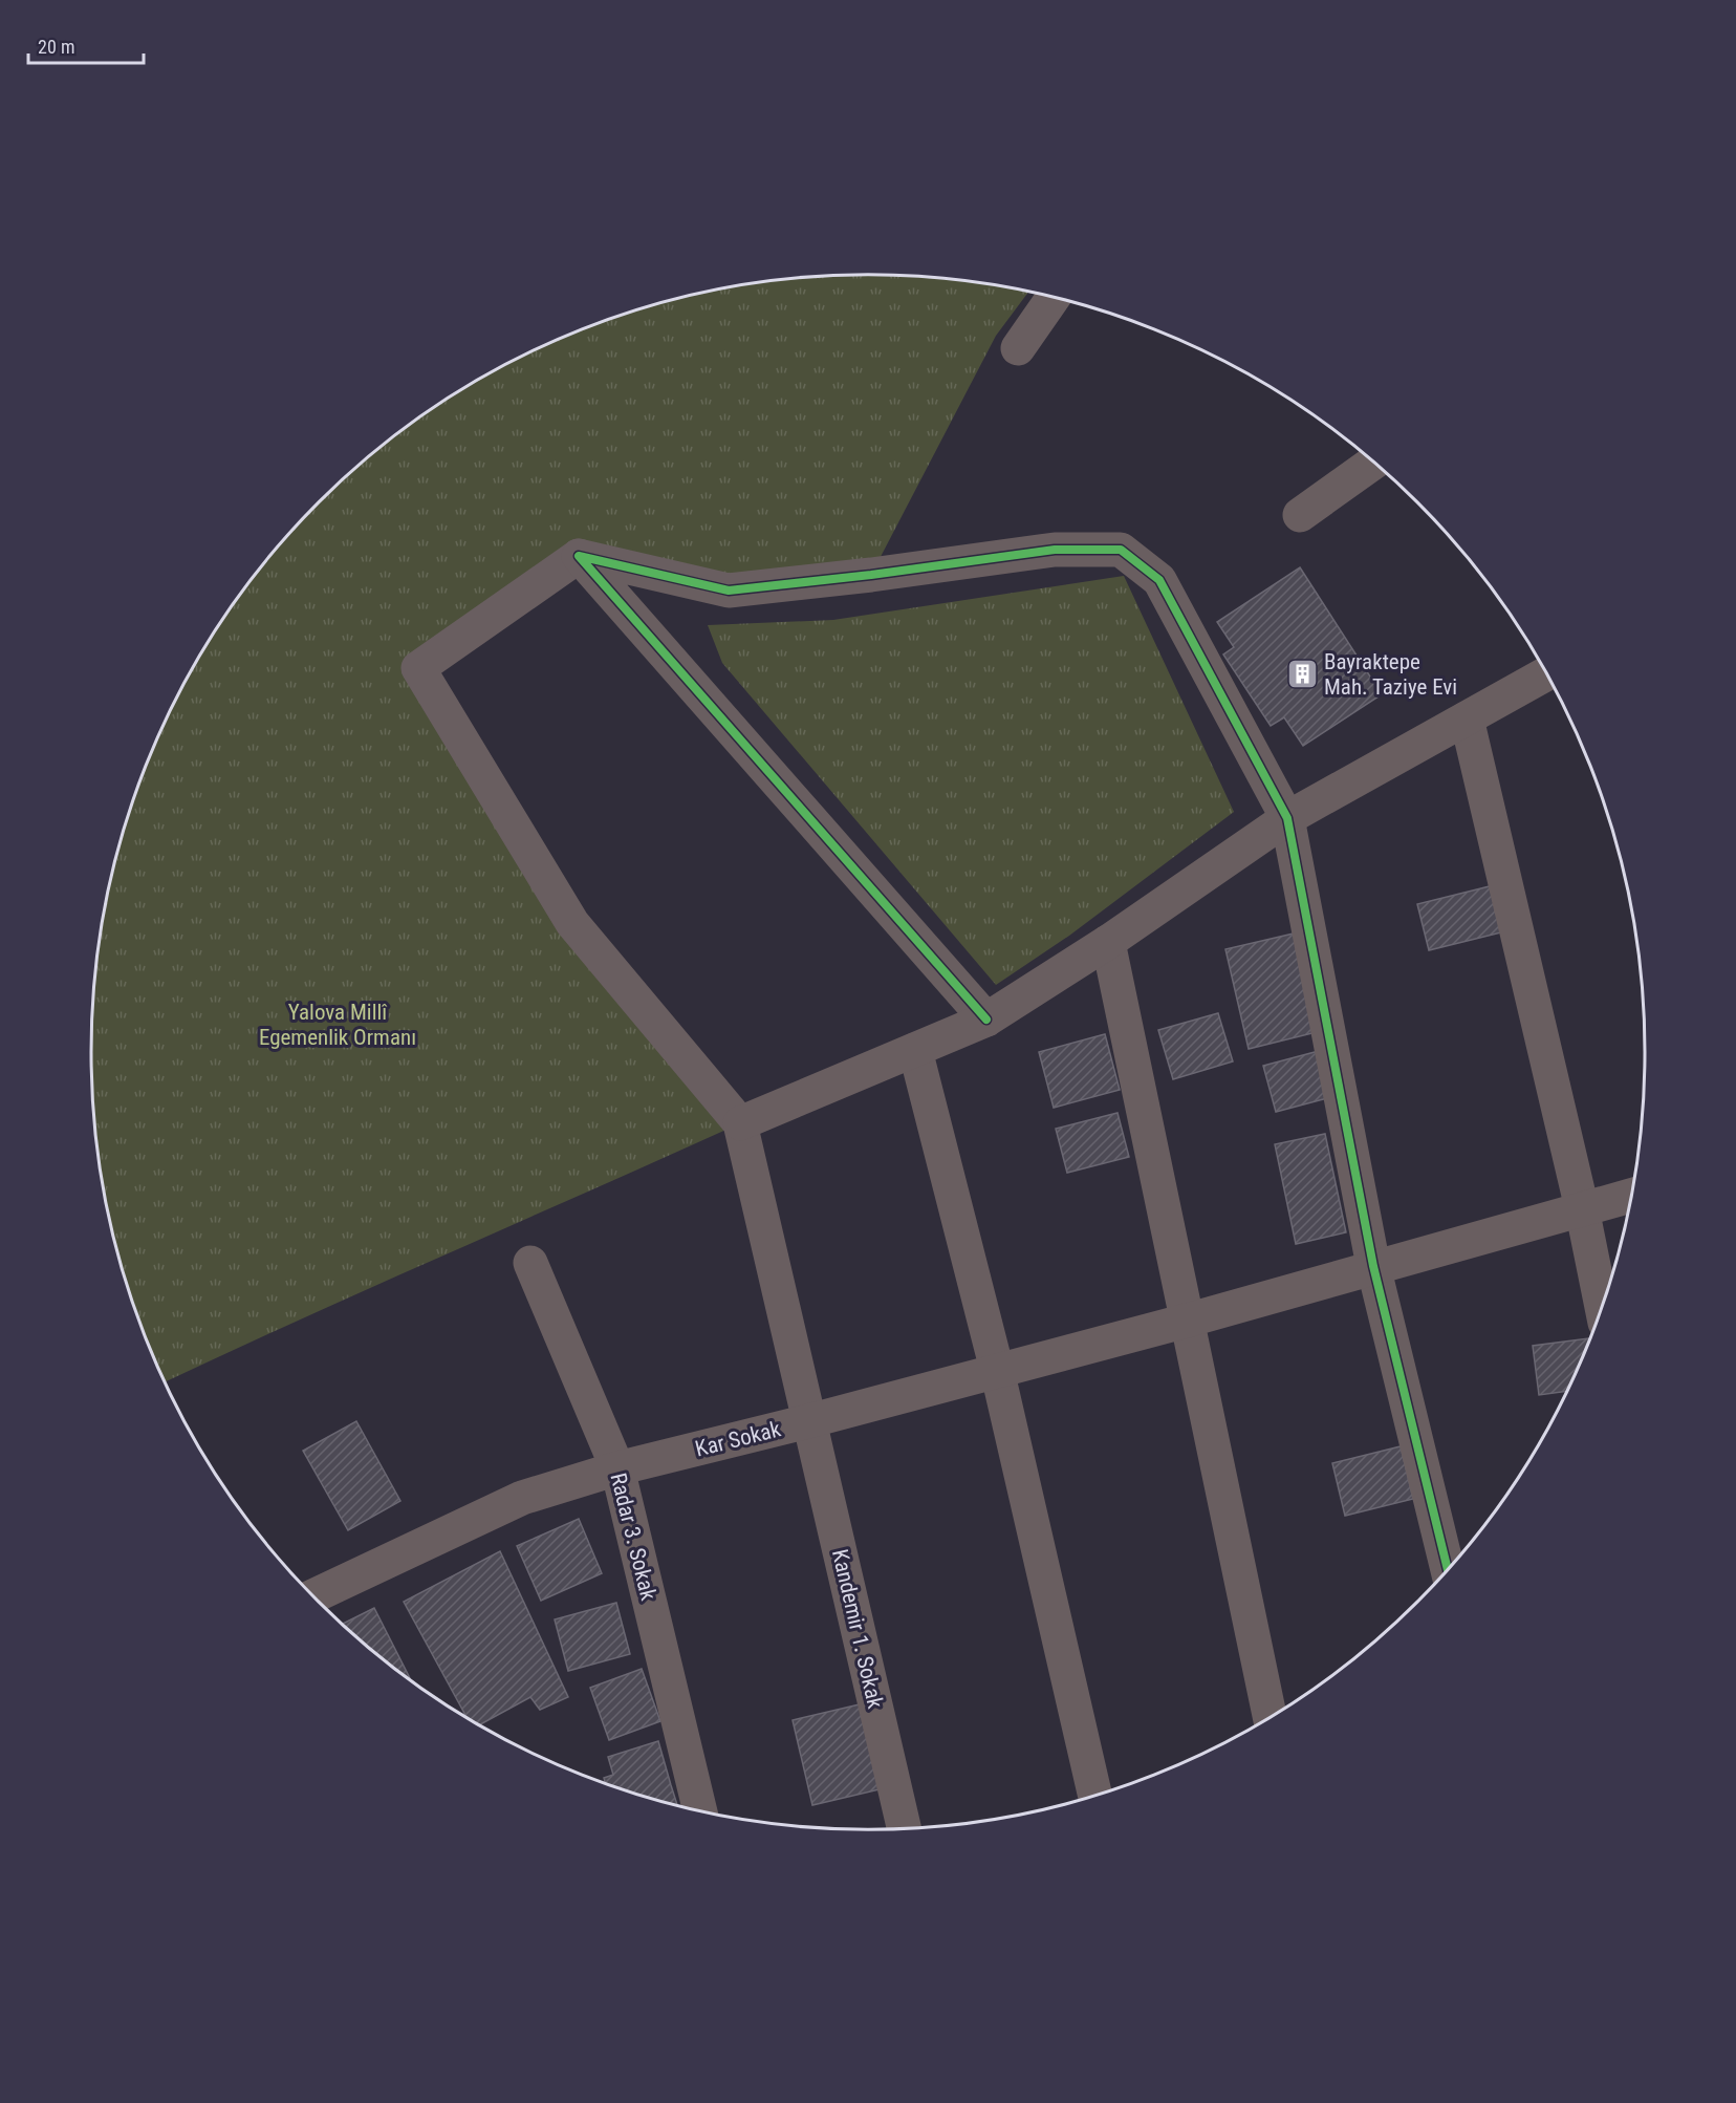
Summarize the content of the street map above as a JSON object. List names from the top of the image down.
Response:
{
  "streets": {
    "street": ["Kar Sokak", "Radar 3. Sokak", "Kandemir 1. Sokak"]
  },
  "crossings": [
    ["Kar Sokak", "Radar 3. Sokak"],
    ["Kar Sokak", "Kandemir 1. Sokak"]
  ],
  "parks": ["Yalova Millî Egemenlik Ormanı"],
  "places": {
    "building": ["Bayraktepe Mah. Taziye Evi"]
  },
  "scale_bar": "20 m"
}
